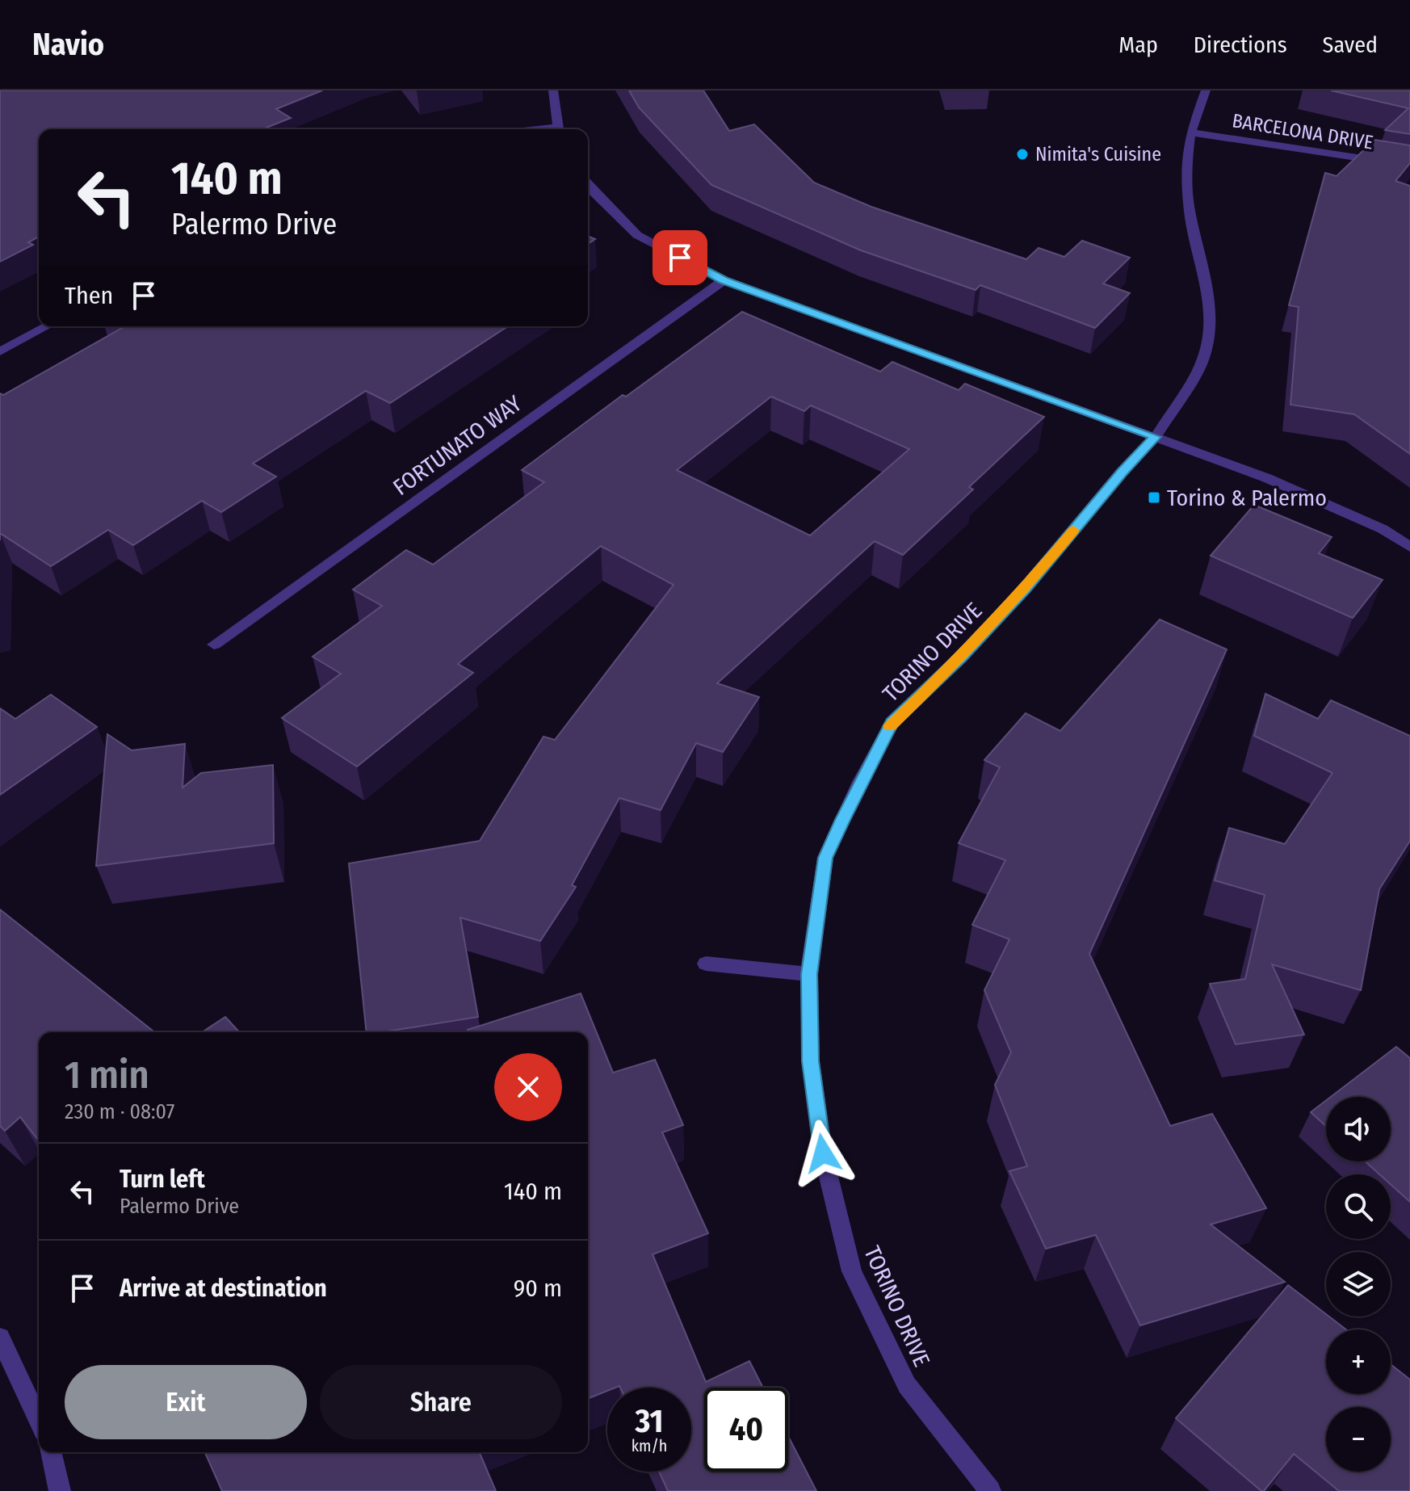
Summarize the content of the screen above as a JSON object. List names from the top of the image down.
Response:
{
  "streets": {
    "street": ["BARCELONA DRIVE", "FORTUNATO WAY", "TORINO DRIVE"]
  },
  "crossings": [
    ["BARCELONA DRIVE", "TORINO DRIVE"]
  ],
  "places": {
    "other": ["Nimita's Cuisine"],
    "transit": ["Torino & Palermo"]
  },
  "page": {
    "header": "Navio",
    "nav": ["Map", "Directions", "Saved"],
    "turn": ["140 m", "Palermo Drive"],
    "then": "Then",
    "heading": ["1 min", "230 m · 08:07"],
    "map_buttons": ["+", "−"],
    "list": [
      {
        "name": "Turn left",
        "note": "Palermo Drive",
        "value": "140 m"
      },
      {
        "name": "Arrive at destination",
        "value": "90 m"
      }
    ],
    "buttons": ["Exit", "Share"],
    "speed": "31 km/h",
    "limit": "40"
  }
}
